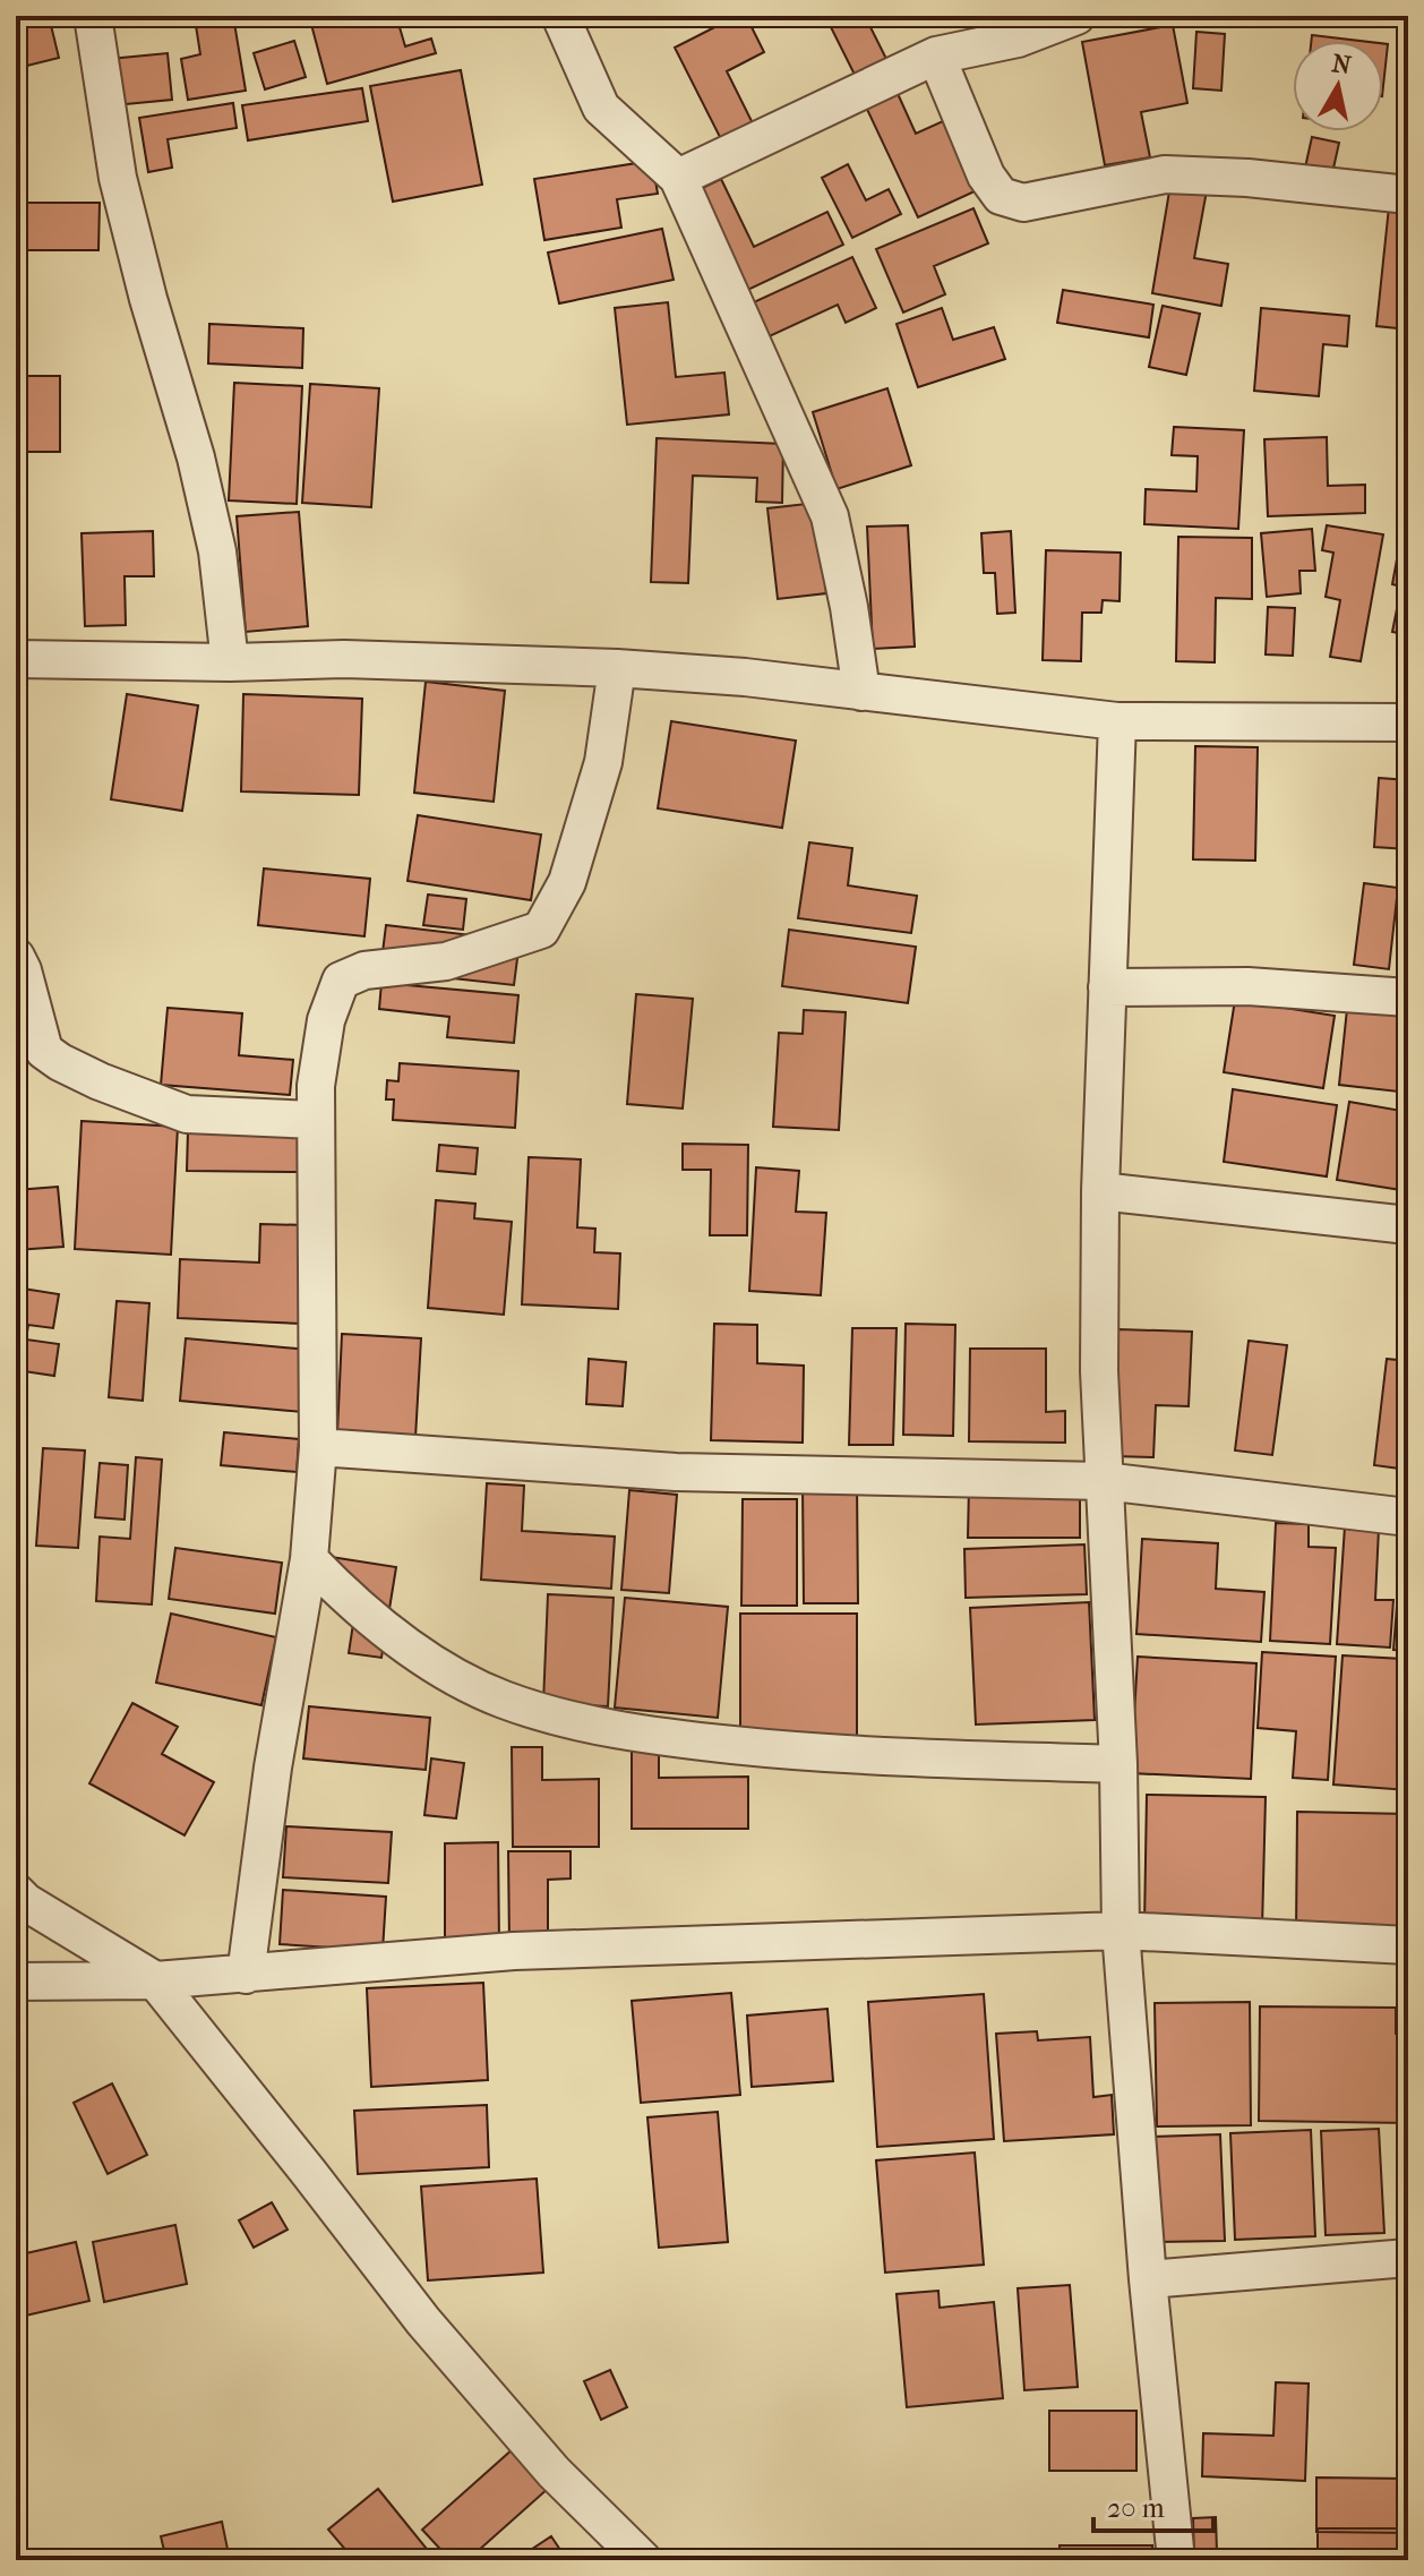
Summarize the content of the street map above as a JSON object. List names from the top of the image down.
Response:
{
  "scale_bar": "20 m",
  "north": "top"
}
